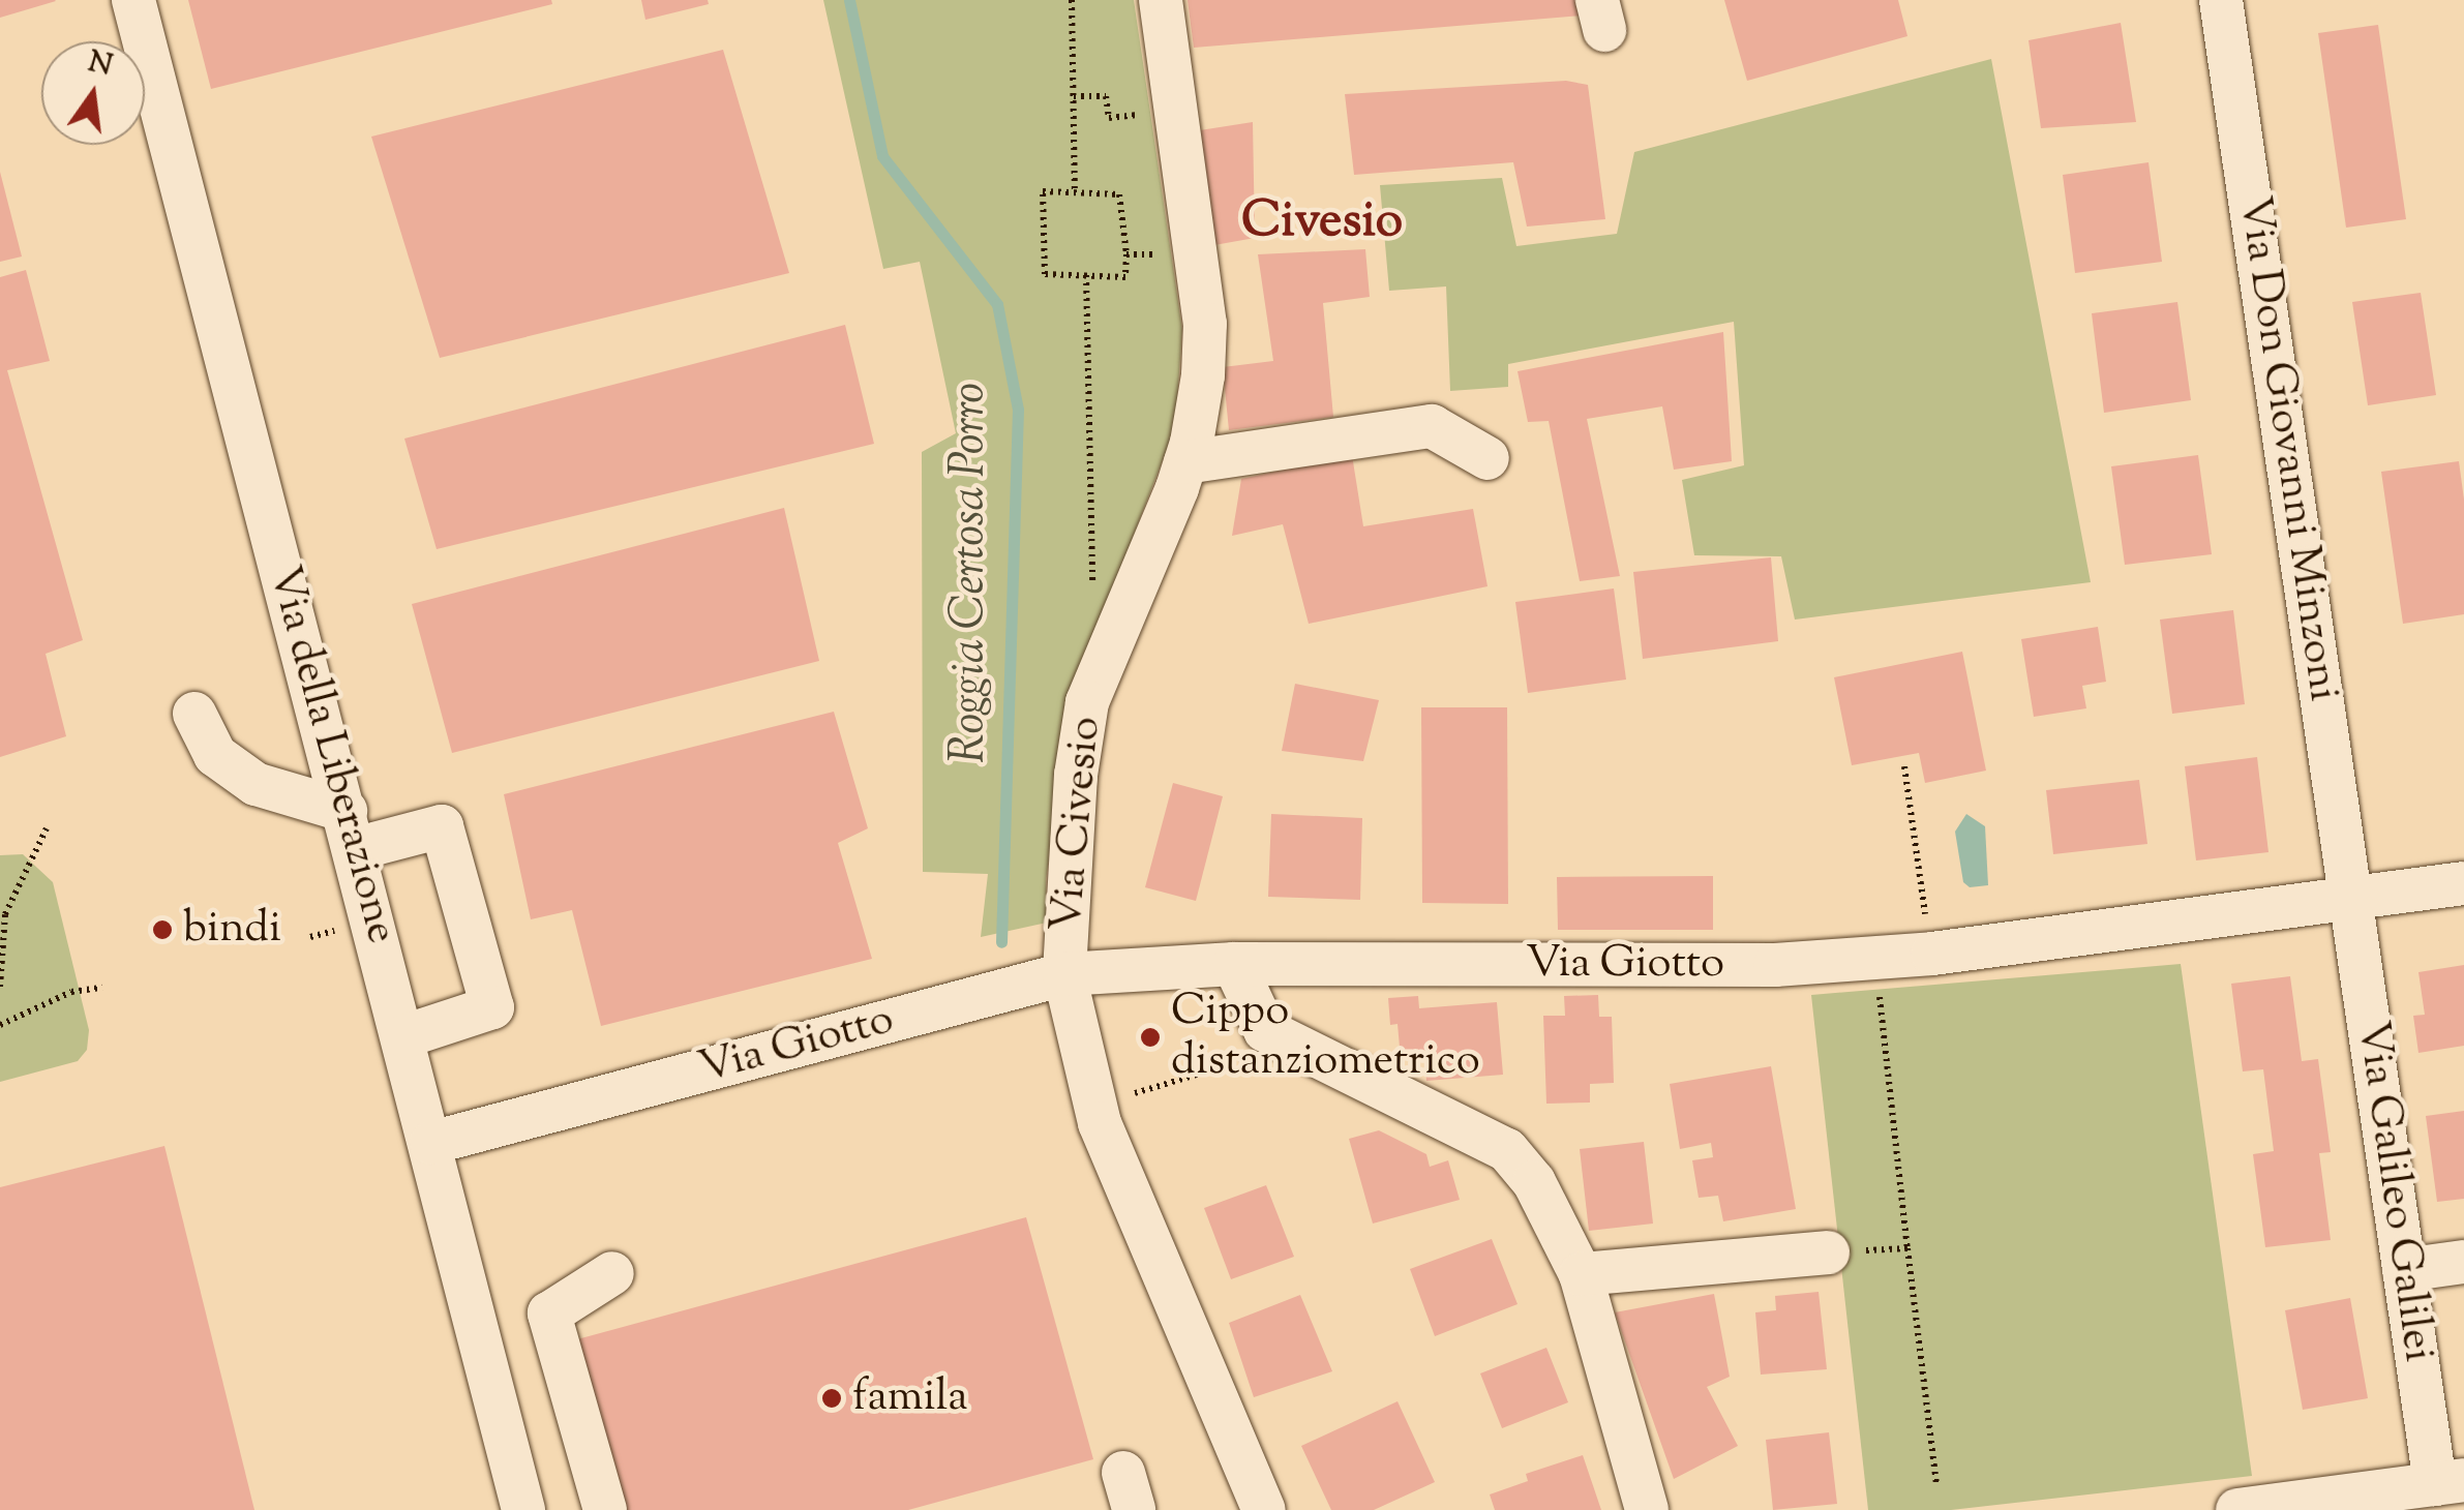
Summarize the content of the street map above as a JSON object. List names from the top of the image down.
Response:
{
  "streets": {
    "street": [
      "Via Don Giovanni Minzoni",
      "Via della Liberazione",
      "Via Civesio",
      "Via Giotto",
      "Via Galileo Galilei"
    ]
  },
  "crossings": [
    ["Via Don Giovanni Minzoni", "Via Giotto"],
    ["Via Don Giovanni Minzoni", "Via Galileo Galilei"],
    ["Via della Liberazione", "Via Giotto"],
    ["Via Civesio", "Via Giotto"],
    ["Via Giotto", "Via Galileo Galilei"]
  ],
  "districts": ["Civesio"],
  "water": ["Roggia Certosa Porro"],
  "places": ["bindi", "Cippo distanziometrico", "famila"],
  "north": "top"
}
